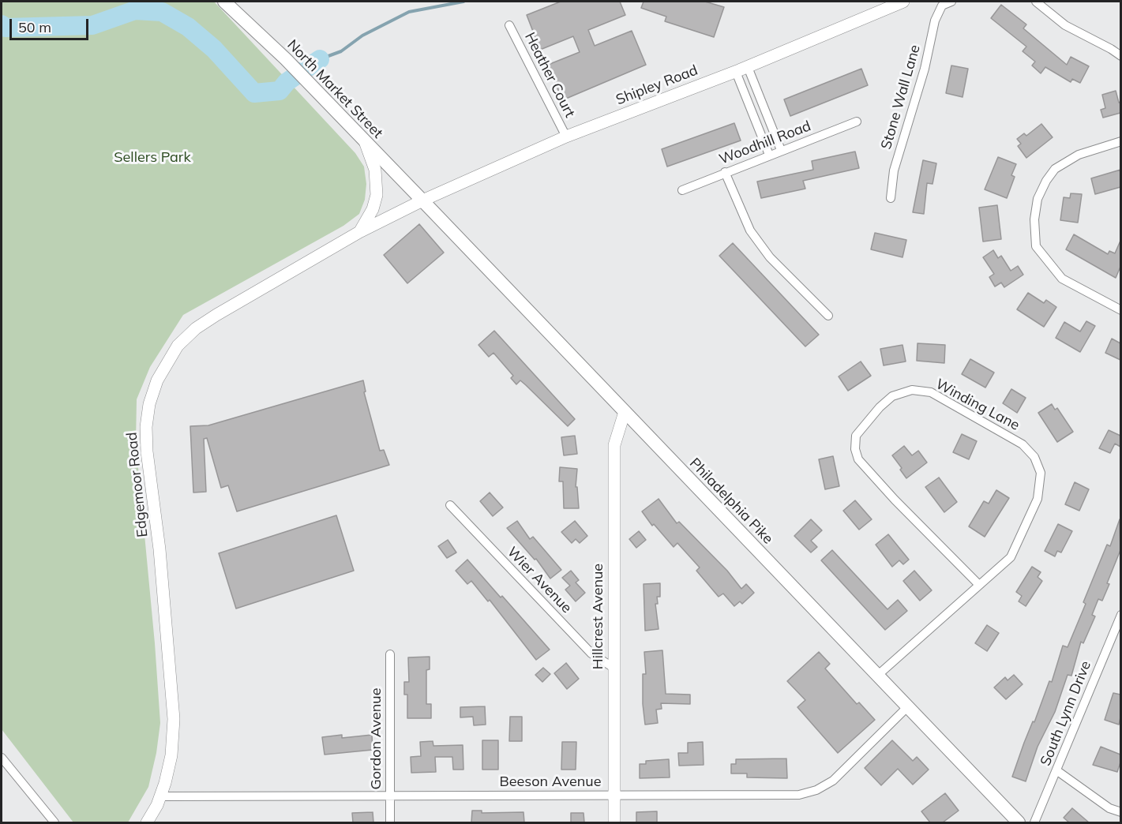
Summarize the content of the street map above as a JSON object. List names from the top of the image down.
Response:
{
  "streets": {
    "main road": [
      "Shipley Road",
      "North Market Street",
      "Edgemoor Road",
      "Philadelphia Pike",
      "Hillcrest Avenue"
    ],
    "street": [
      "Heather Court",
      "Stone Wall Lane",
      "Woodhill Road",
      "Winding Lane",
      "Wier Avenue",
      "South Lynn Drive",
      "Gordon Avenue",
      "Beeson Avenue"
    ]
  },
  "crossings": [
    ["Heather Court", "Shipley Road"],
    ["Shipley Road", "North Market Street"],
    ["Shipley Road", "Edgemoor Road"],
    ["Shipley Road", "Philadelphia Pike"],
    ["North Market Street", "Edgemoor Road"],
    ["North Market Street", "Philadelphia Pike"],
    ["Winding Lane", "Philadelphia Pike"],
    ["Edgemoor Road", "Philadelphia Pike"],
    ["Edgemoor Road", "Beeson Avenue"],
    ["Philadelphia Pike", "Hillcrest Avenue"],
    ["Philadelphia Pike", "Beeson Avenue"],
    ["Wier Avenue", "Hillcrest Avenue"],
    ["Hillcrest Avenue", "Beeson Avenue"],
    ["Gordon Avenue", "Beeson Avenue"]
  ],
  "parks": ["Sellers Park"],
  "scale_bar": "50 m"
}
